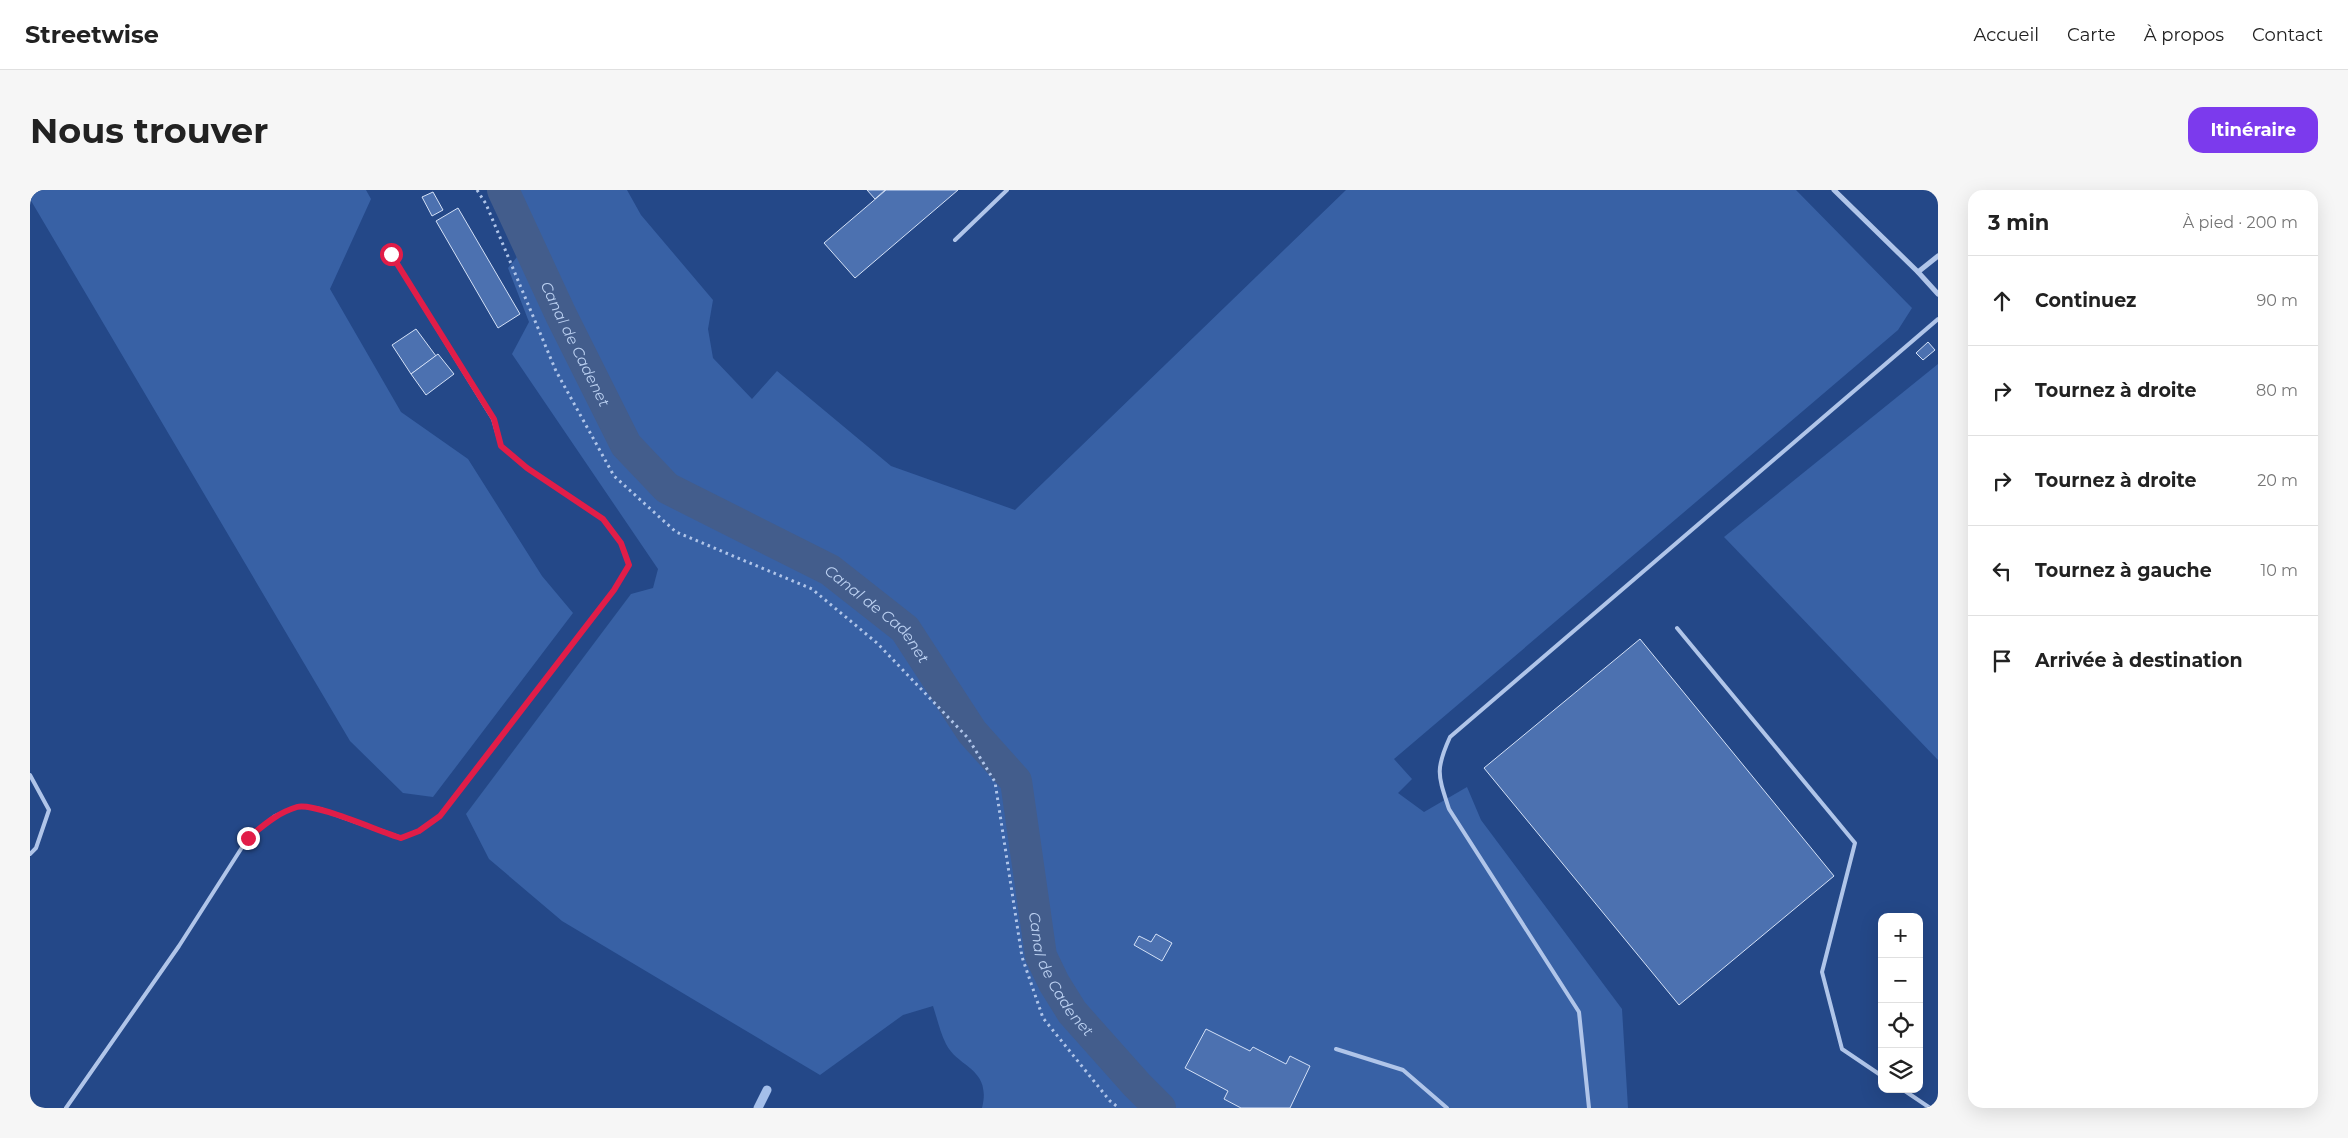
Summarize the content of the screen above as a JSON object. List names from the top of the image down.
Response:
{
  "water": ["Canal de Cadenet"],
  "page": {
    "header": "Streetwise",
    "nav": [
      "Accueil",
      "Carte",
      "À propos",
      "Contact"
    ],
    "buttons": "Itinéraire",
    "title": "Nous trouver",
    "heading": ["3 min", "À pied · 200 m"],
    "list": [
      ["Continuez", "90 m"],
      ["Tournez à droite", "80 m"],
      ["Tournez à droite", "20 m"],
      ["Tournez à gauche", "10 m"],
      "Arrivée à destination"
    ],
    "map_buttons": ["+", "−"]
  }
}
